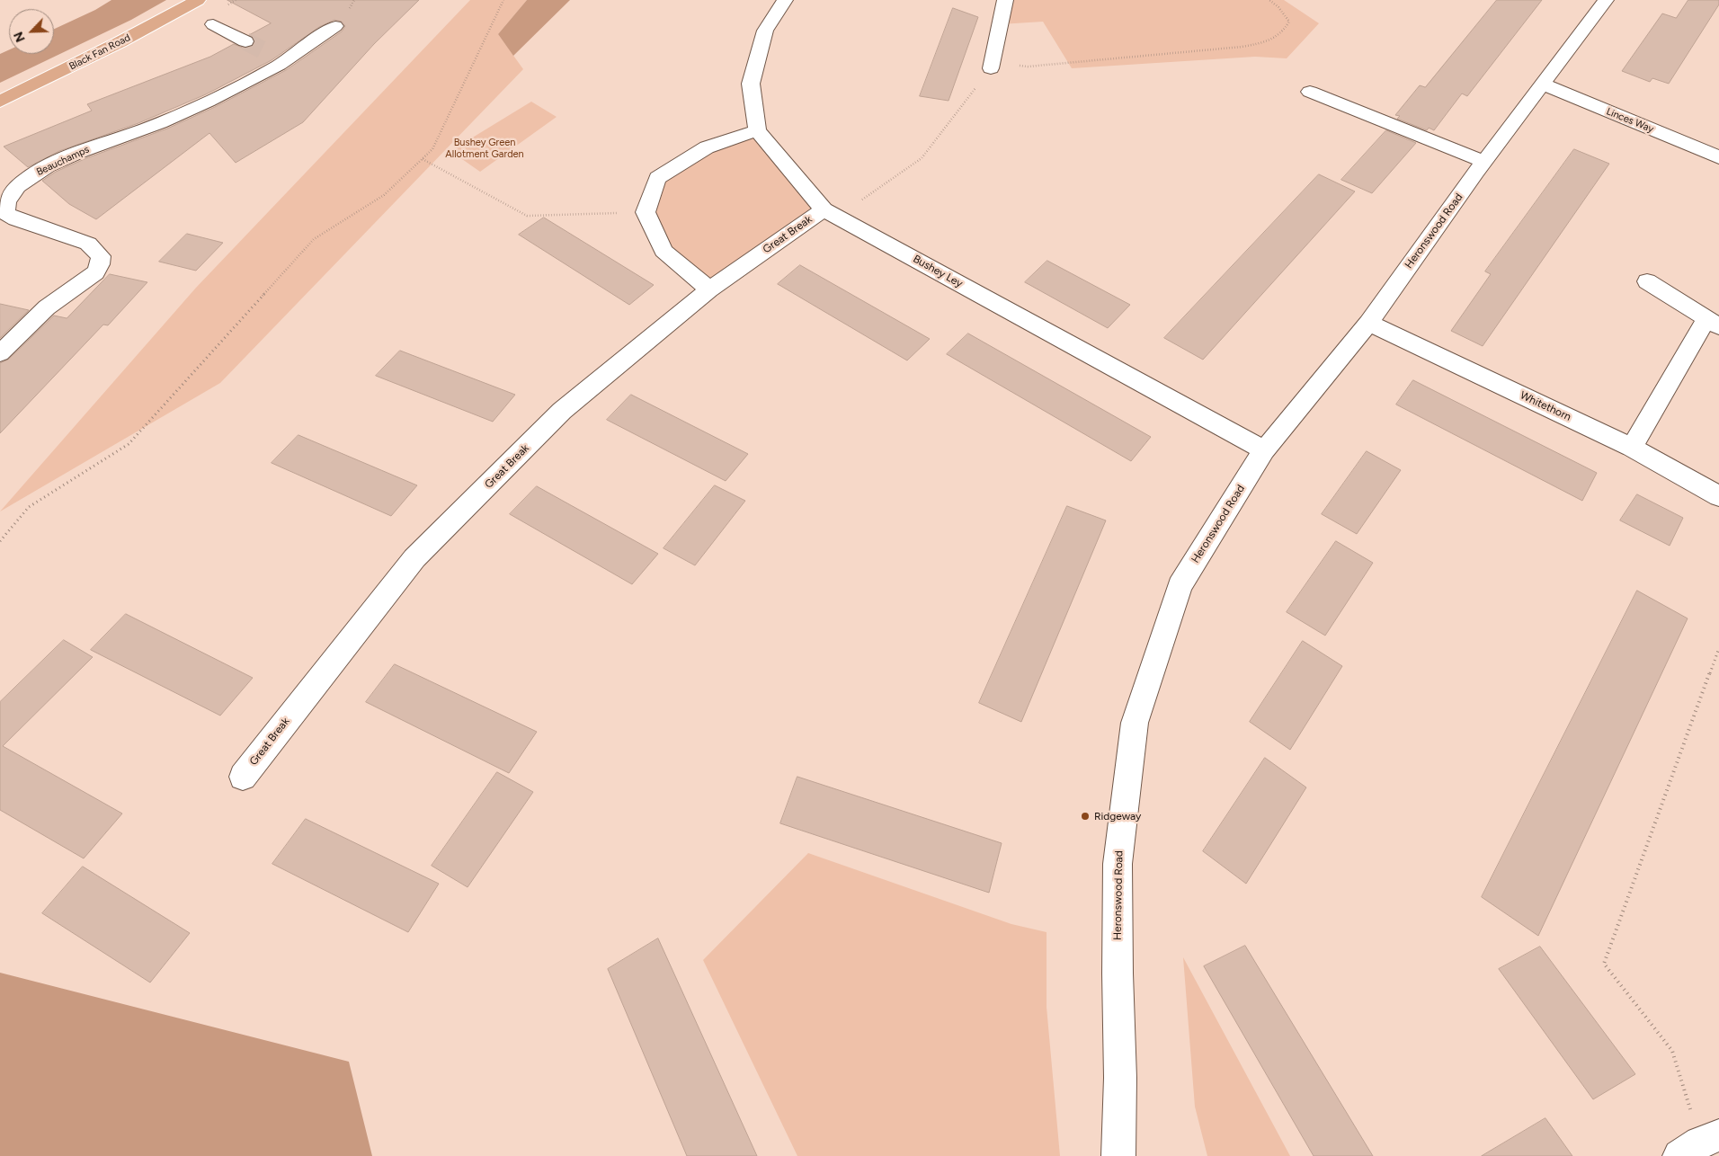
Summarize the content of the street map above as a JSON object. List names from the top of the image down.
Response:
{
  "streets": {
    "main road": ["Black Fan Road"],
    "street": [
      "Linces Way",
      "Beauchamps",
      "Heronswood Road",
      "Great Break",
      "Bushey Ley",
      "Whitethorn"
    ]
  },
  "crossings": [
    ["Linces Way", "Heronswood Road"],
    ["Heronswood Road", "Bushey Ley"],
    ["Heronswood Road", "Whitethorn"],
    ["Great Break", "Bushey Ley"]
  ],
  "parks": ["Bushey Green Allotment Garden"],
  "places": ["Ridgeway"],
  "north": "bottom left"
}
